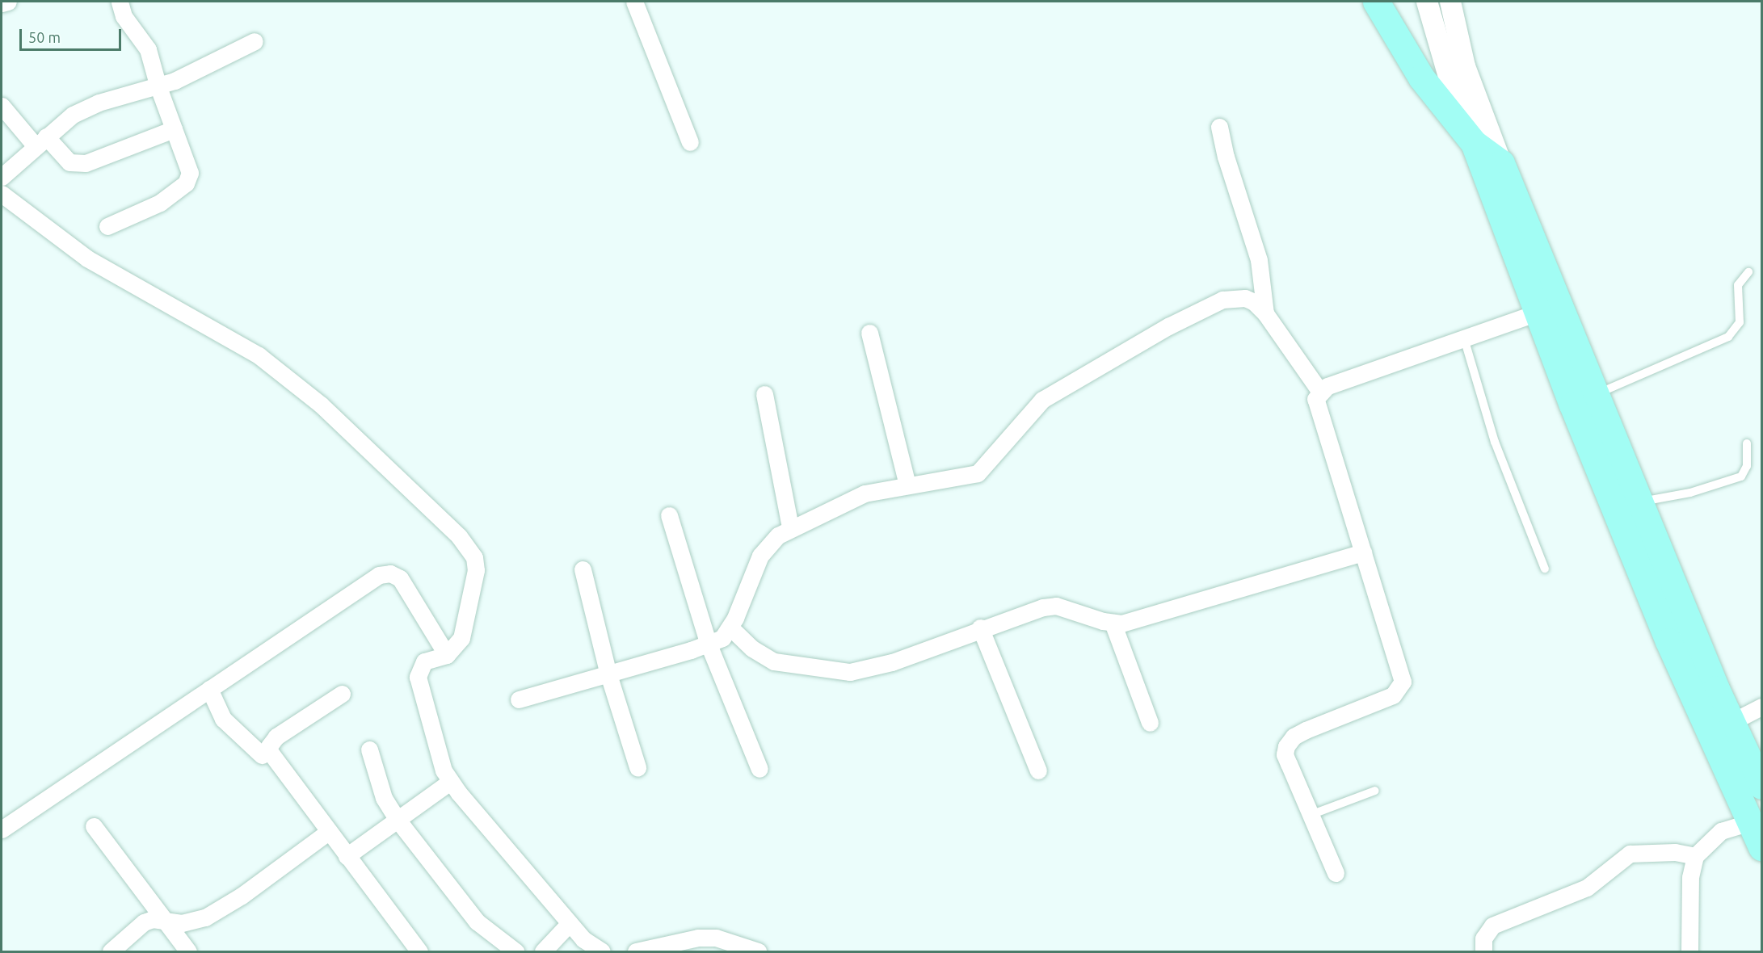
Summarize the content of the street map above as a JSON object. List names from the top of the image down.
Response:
{
  "scale_bar": "50 m"
}
